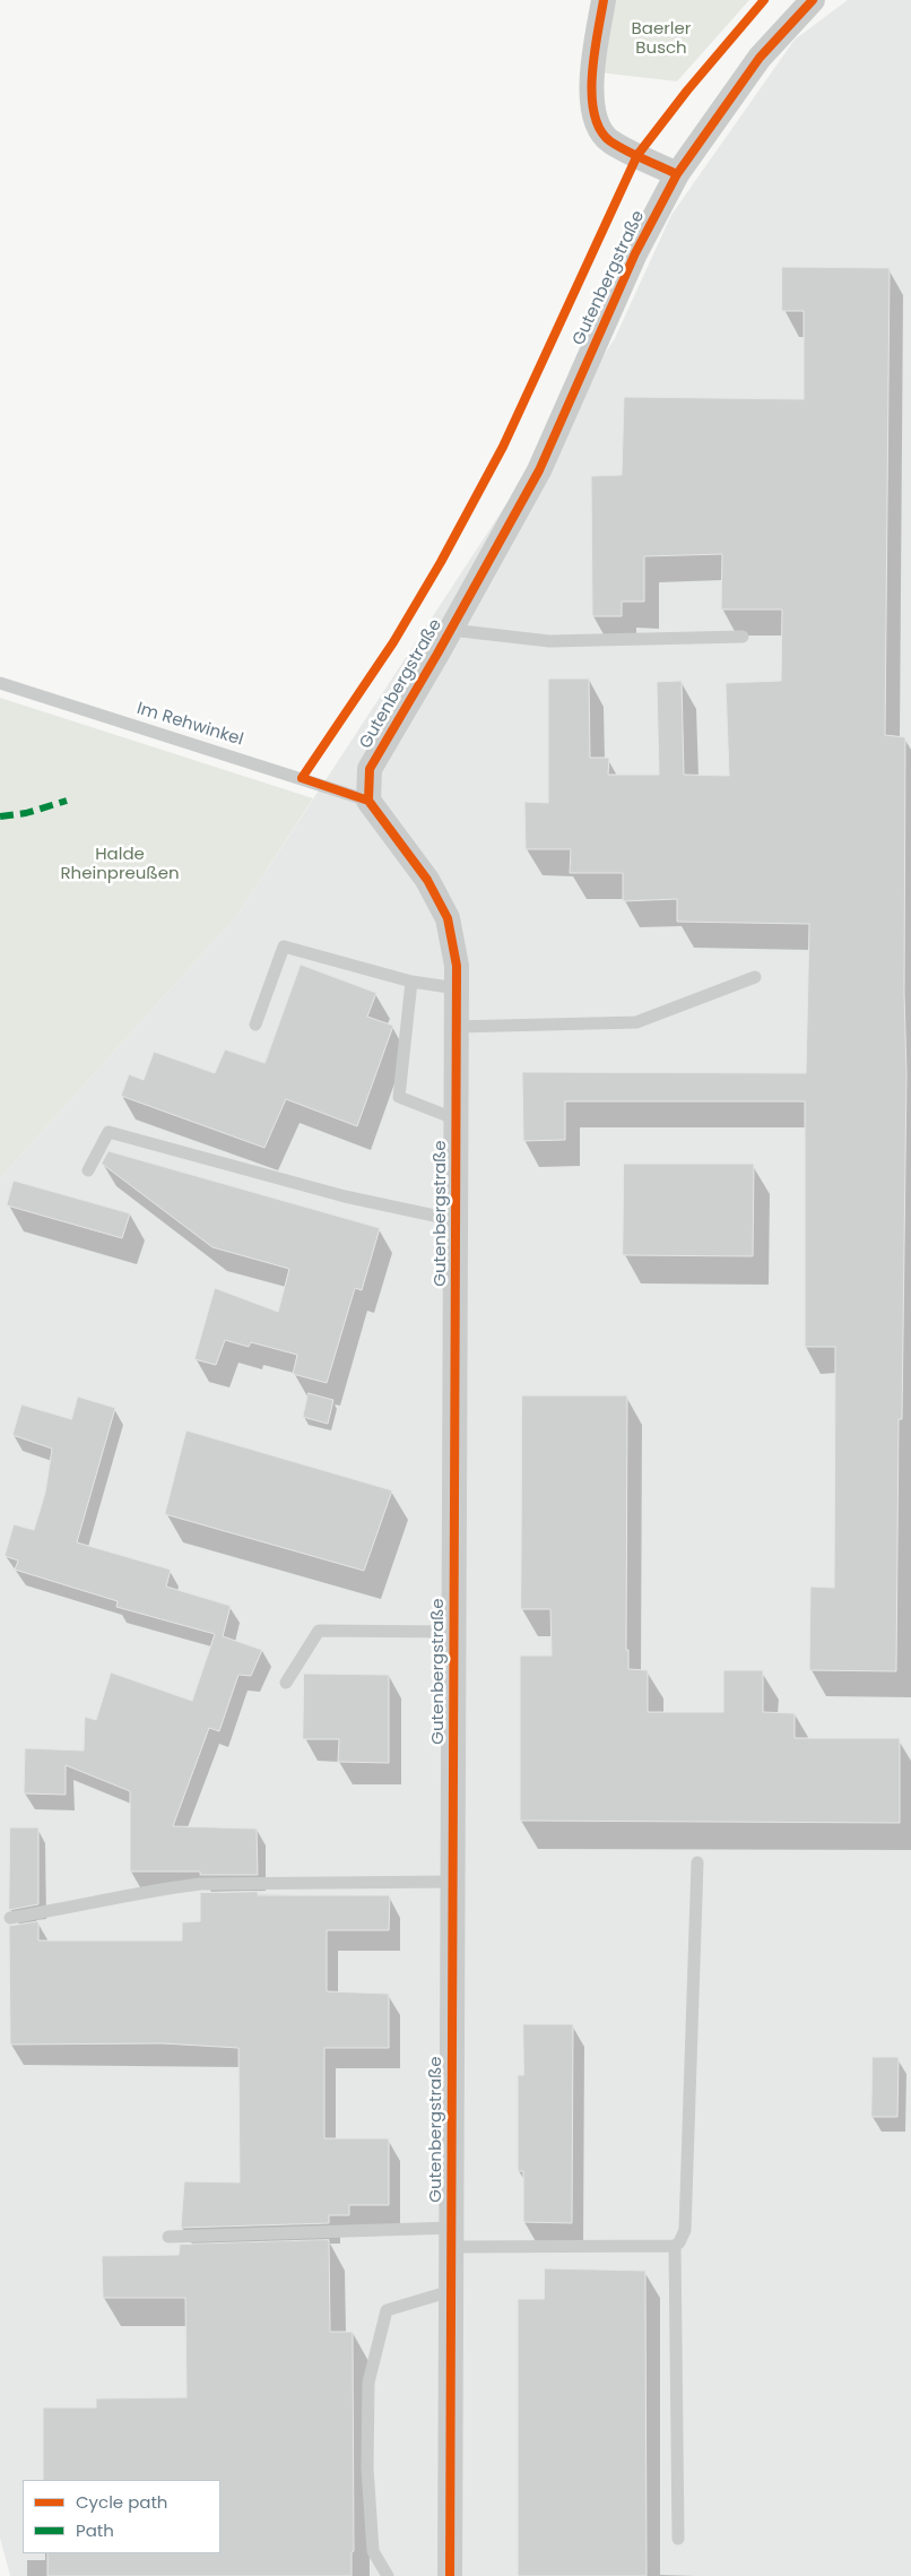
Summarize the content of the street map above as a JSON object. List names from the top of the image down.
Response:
{
  "streets": {
    "street": ["Gutenbergstraße"],
    "lane": ["Im Rehwinkel"]
  },
  "crossings": [
    ["Gutenbergstraße", "Im Rehwinkel"]
  ],
  "parks": ["Baerler Busch", "Halde Rheinpreußen"],
  "legend": ["Cycle path", "Path"]
}
